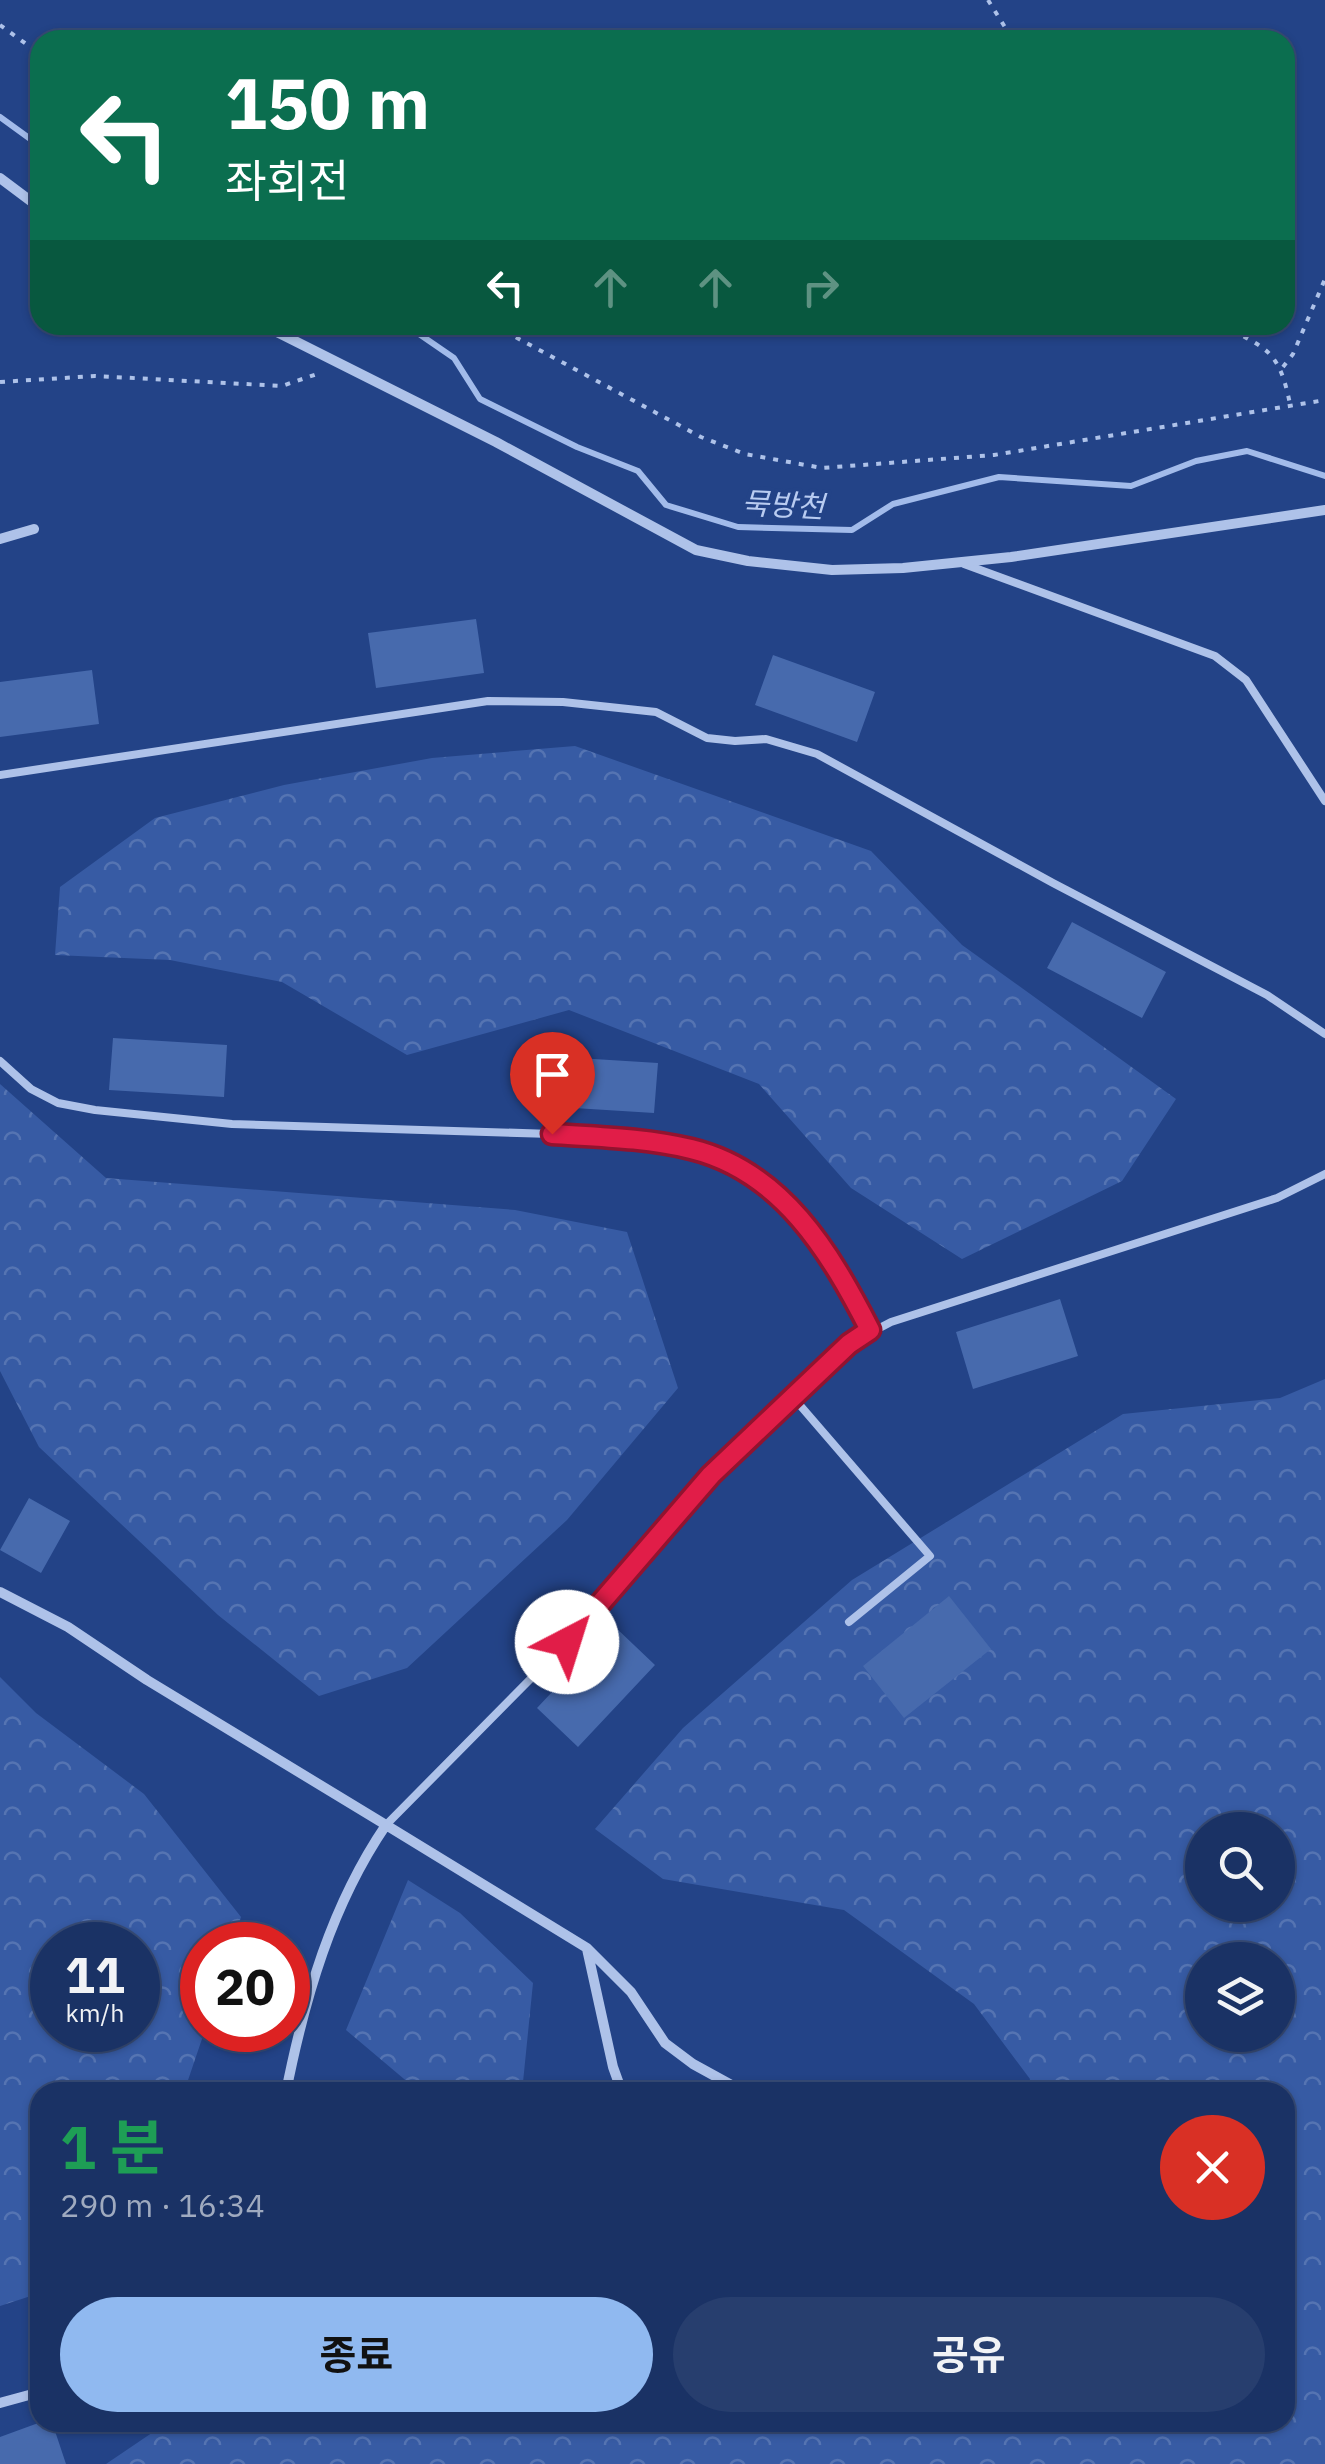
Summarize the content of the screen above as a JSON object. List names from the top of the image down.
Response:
{
  "water": ["묵방천"],
  "page": {
    "turn": ["150 m", "좌회전"],
    "speed": "11 km/h",
    "limit": "20",
    "heading": ["1 분", "290 m · 16:34"],
    "buttons": ["종료", "공유"]
  }
}
